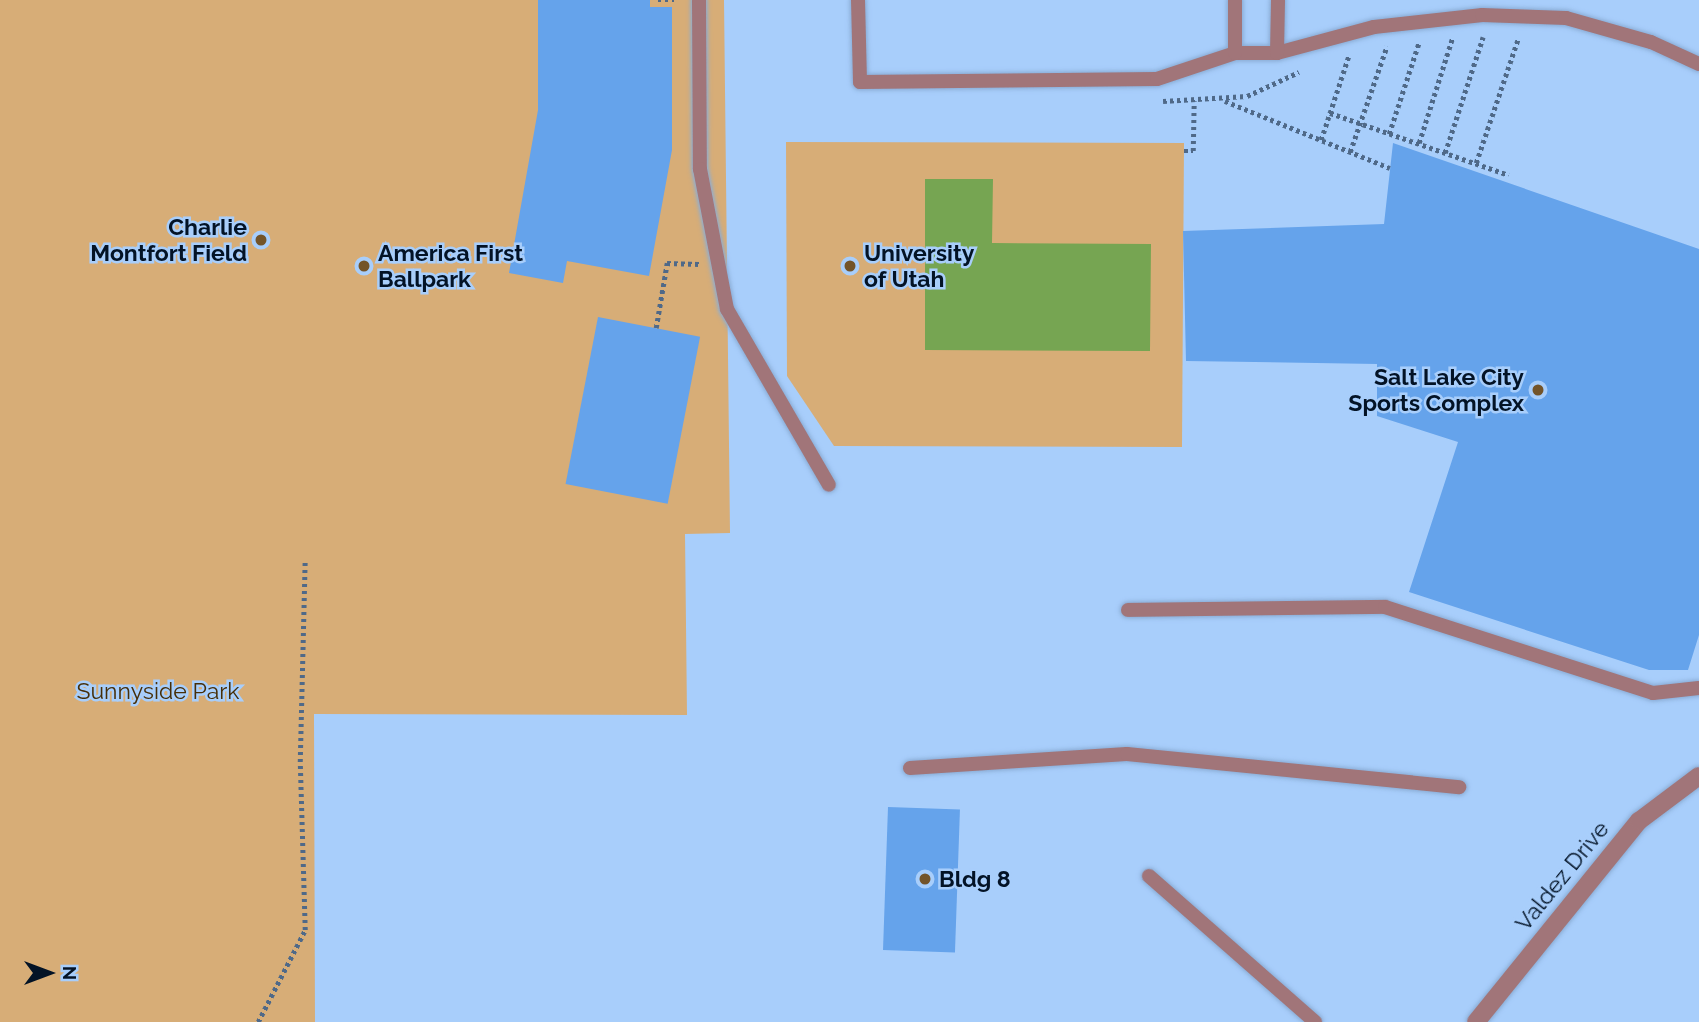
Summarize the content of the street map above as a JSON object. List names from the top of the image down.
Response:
{
  "streets": {
    "street": ["Valdez Drive"]
  },
  "parks": ["Sunnyside Park"],
  "places": [
    "Charlie Montfort Field",
    "America First Ballpark",
    "University of Utah",
    "Salt Lake City Sports Complex",
    "Bldg 8"
  ],
  "north": "right"
}
